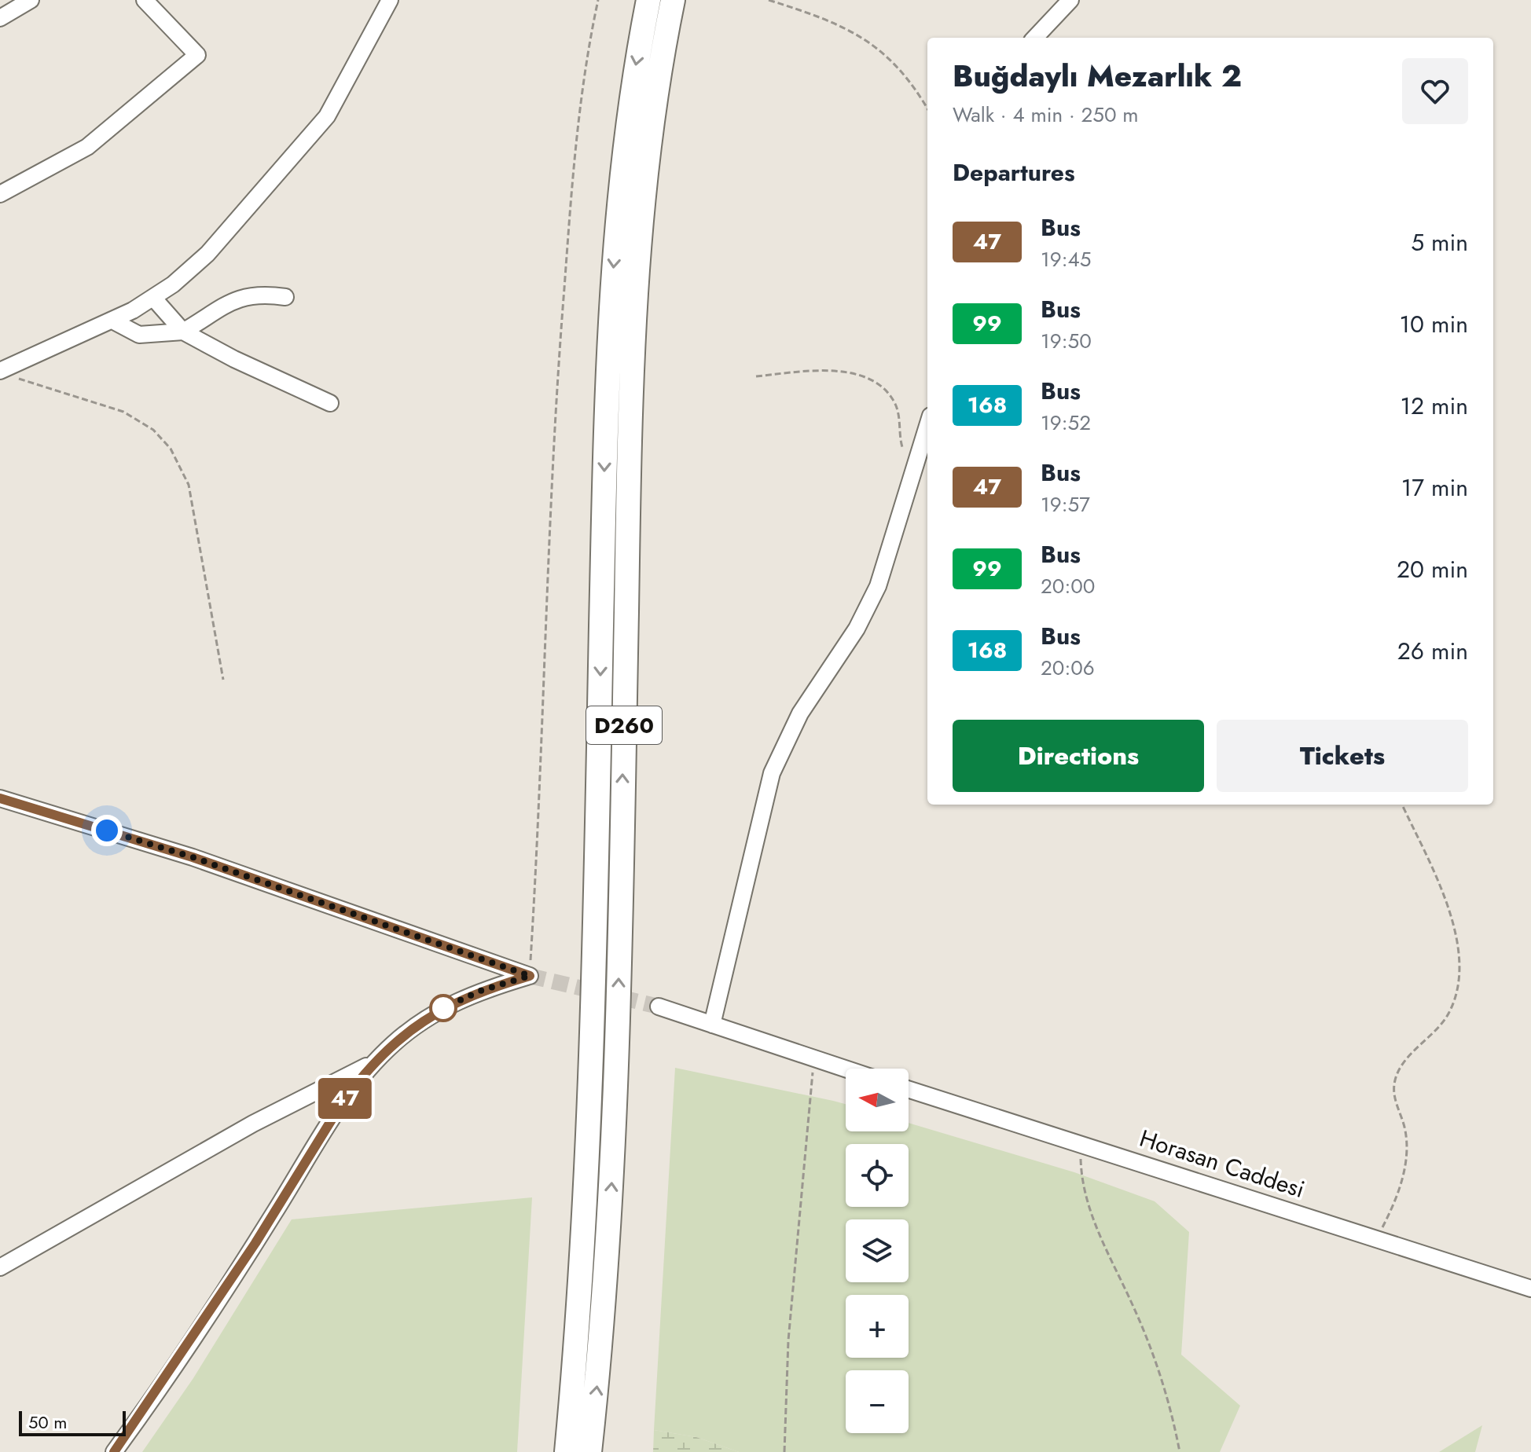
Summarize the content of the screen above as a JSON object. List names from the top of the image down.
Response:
{
  "streets": {
    "highway": ["D260"],
    "street": ["Horasan Caddesi"]
  },
  "lines": ["bus line 47"],
  "scale_bar": "50 m",
  "north": "left",
  "page": {
    "on_map": "47",
    "heading": [
      ["Buğdaylı Mezarlık 2", "Walk · 4 min · 250 m"],
      "Departures"
    ],
    "list": [
      {
        "mark": "47",
        "name": "Bus",
        "note": "19:45",
        "value": "5 min"
      },
      {
        "mark": "99",
        "name": "Bus",
        "note": "19:50",
        "value": "10 min"
      },
      {
        "mark": "168",
        "name": "Bus",
        "note": "19:52",
        "value": "12 min"
      },
      {
        "mark": "47",
        "name": "Bus",
        "note": "19:57",
        "value": "17 min"
      },
      {
        "mark": "99",
        "name": "Bus",
        "note": "20:00",
        "value": "20 min"
      },
      {
        "mark": "168",
        "name": "Bus",
        "note": "20:06",
        "value": "26 min"
      }
    ],
    "buttons": ["Directions", "Tickets"],
    "map_buttons": ["+", "−"],
    "scale": "50 m"
  }
}
